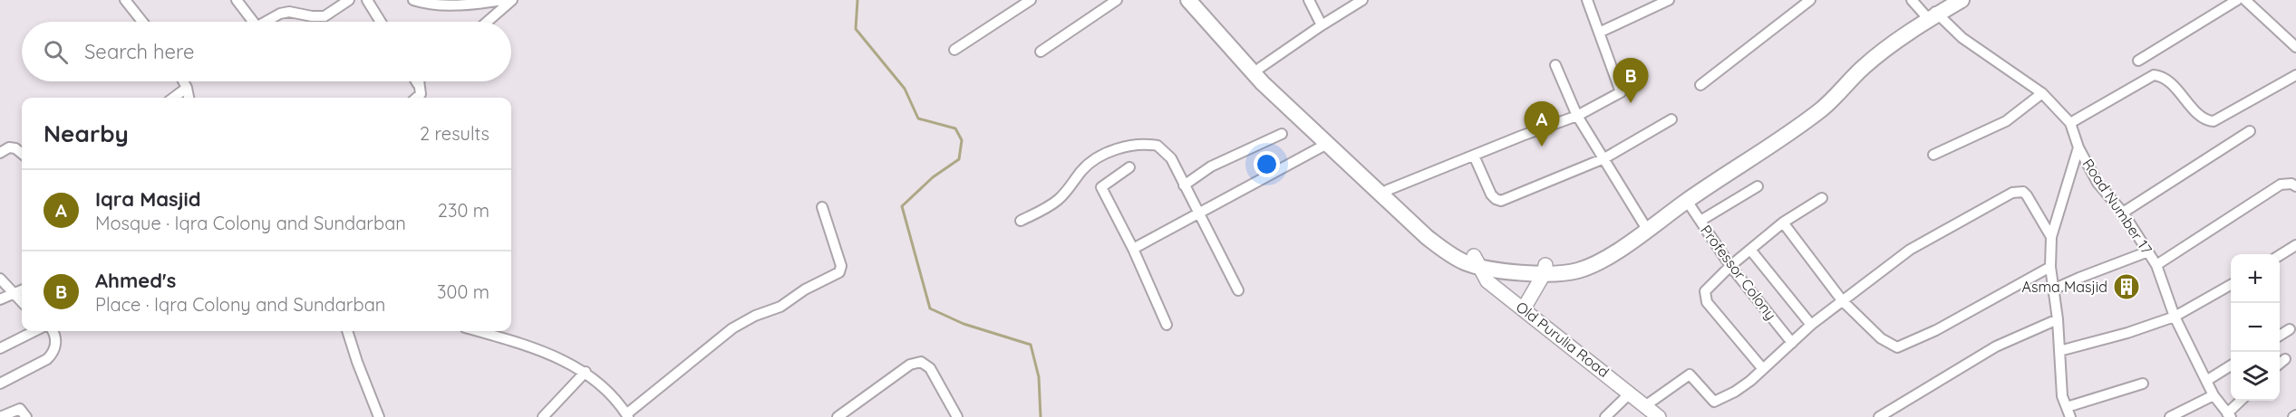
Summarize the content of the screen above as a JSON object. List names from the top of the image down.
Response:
{
  "streets": {
    "main road": ["Old Purulia Road"],
    "street": ["Road Number 17", "Professor Colony"]
  },
  "places": {
    "building": ["Asma Masjid"]
  },
  "page": {
    "search": "Search here",
    "pins": ["B", "A"],
    "heading": ["Nearby", "2 results"],
    "list": [
      {
        "mark": "A",
        "name": "Iqra Masjid",
        "note": "Mosque · Iqra Colony and Sundarban",
        "value": "230 m"
      },
      {
        "mark": "B",
        "name": "Ahmed's",
        "note": "Place · Iqra Colony and Sundarban",
        "value": "300 m"
      }
    ],
    "map_buttons": ["+", "−"]
  }
}
